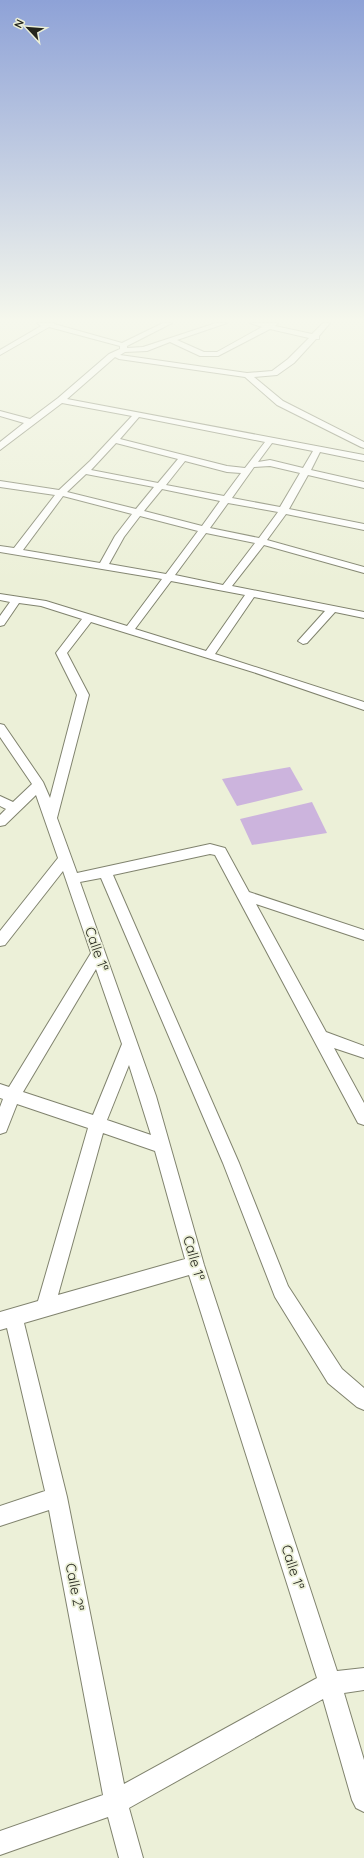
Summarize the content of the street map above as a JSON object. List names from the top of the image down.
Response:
{
  "streets": {
    "street": ["Calle 1ª", "Calle 2ª"]
  },
  "north": "top left"
}
